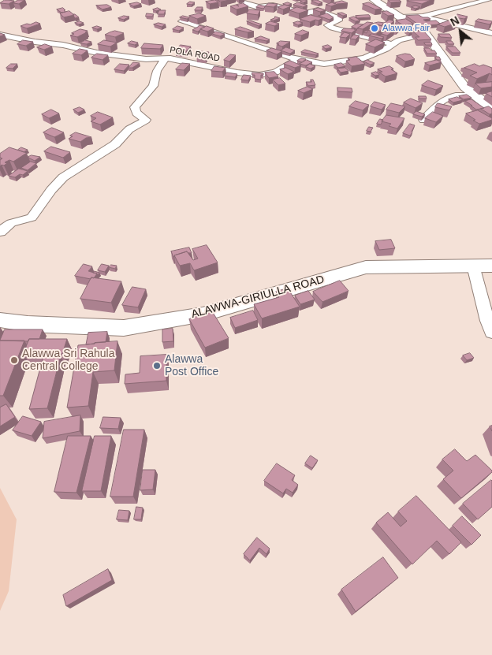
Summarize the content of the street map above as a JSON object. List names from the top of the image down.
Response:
{
  "streets": {
    "main road": ["ALAWWA-GIRIULLA ROAD"],
    "street": ["POLA ROAD"]
  },
  "places": ["Alawwa Fair", "Alawwa Sri Rahula Central College", "Alawwa Post Office"],
  "north": "top left"
}
